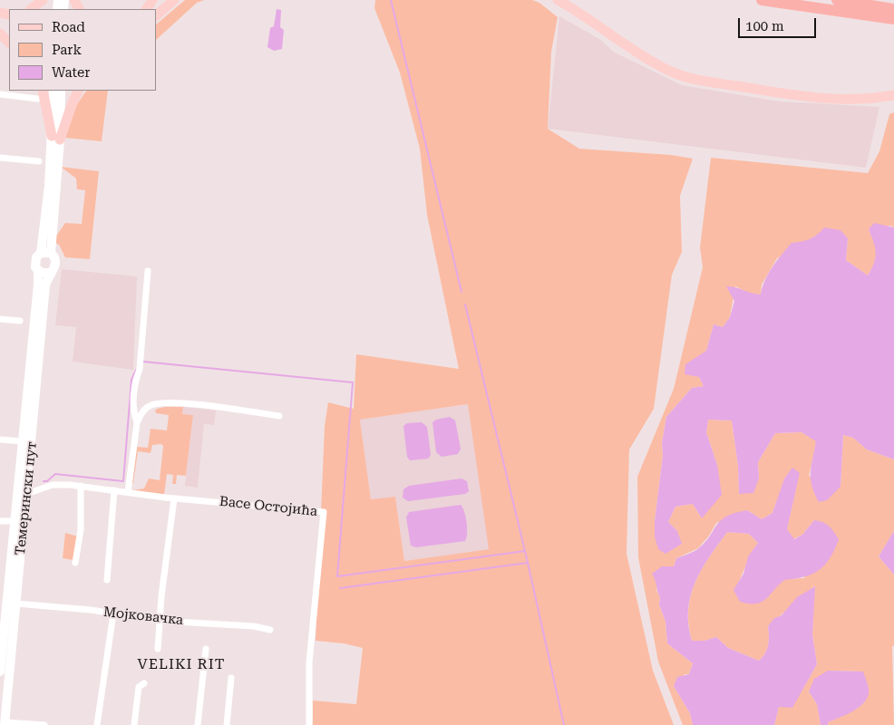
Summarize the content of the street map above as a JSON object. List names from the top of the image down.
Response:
{
  "streets": {
    "main road": ["Темерински пут"],
    "street": ["Васе Остојића", "Мојковачка"]
  },
  "crossings": [
    ["Темерински пут", "Васе Остојића"],
    ["Темерински пут", "Мојковачка"]
  ],
  "districts": ["VELIKI RIT"],
  "legend": ["Road", "Park", "Water"],
  "scale_bar": "100 m"
}
